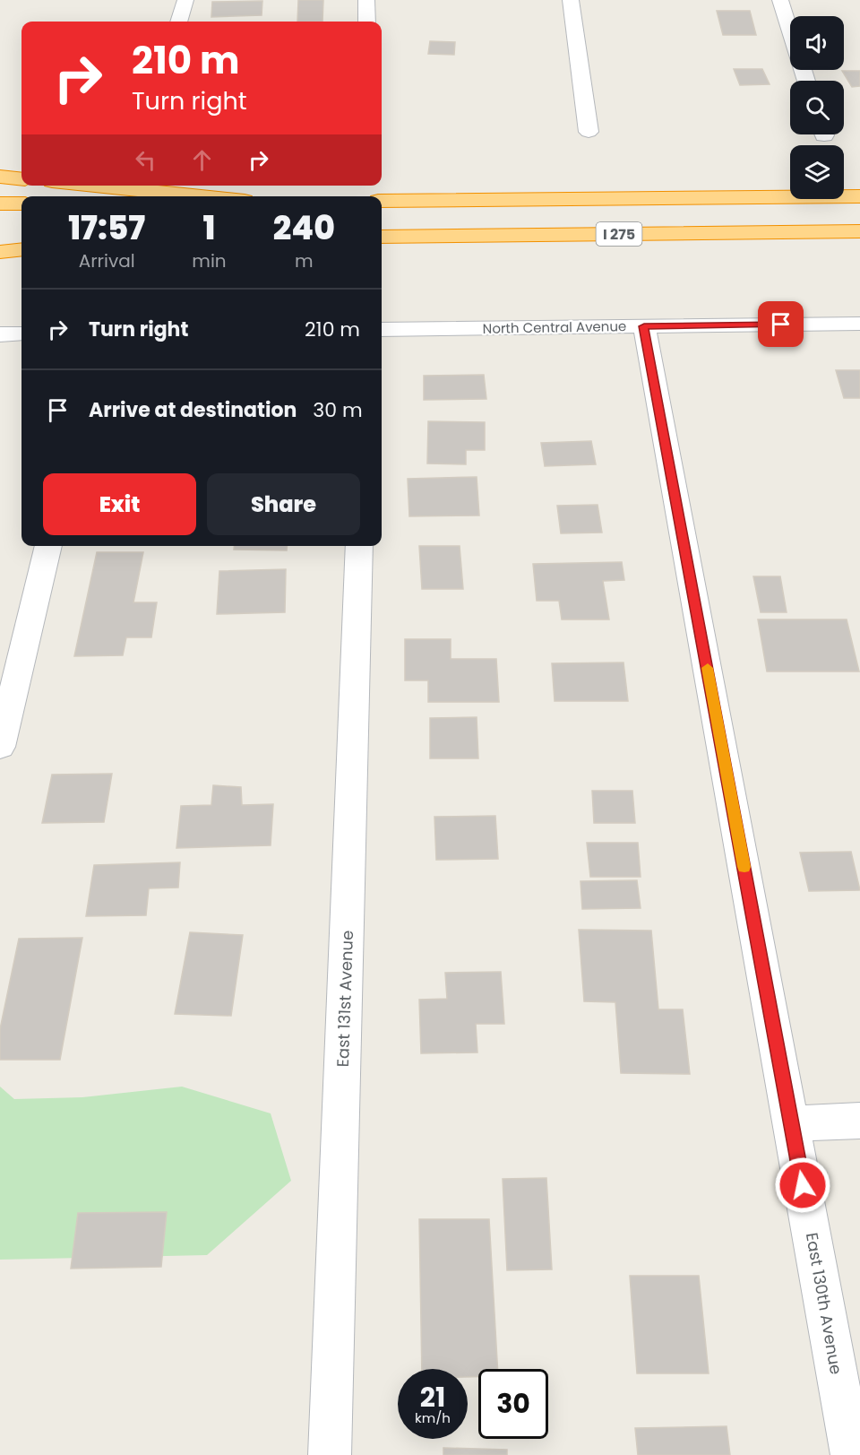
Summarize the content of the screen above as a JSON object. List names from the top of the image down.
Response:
{
  "streets": {
    "highway": ["I 275"],
    "street": ["North Central Avenue", "East 131st Avenue", "East 130th Avenue"]
  },
  "crossings": [
    ["North Central Avenue", "East 130th Avenue"]
  ],
  "page": {
    "turn": ["210 m", "Turn right"],
    "eta": [
      "17:57",
      "Arrival",
      "1",
      "min",
      "240",
      "m"
    ],
    "list": [
      {
        "name": "Turn right",
        "value": "210 m"
      },
      {
        "name": "Arrive at destination",
        "value": "30 m"
      }
    ],
    "buttons": ["Exit", "Share"],
    "speed": "21 km/h",
    "limit": "30"
  }
}
